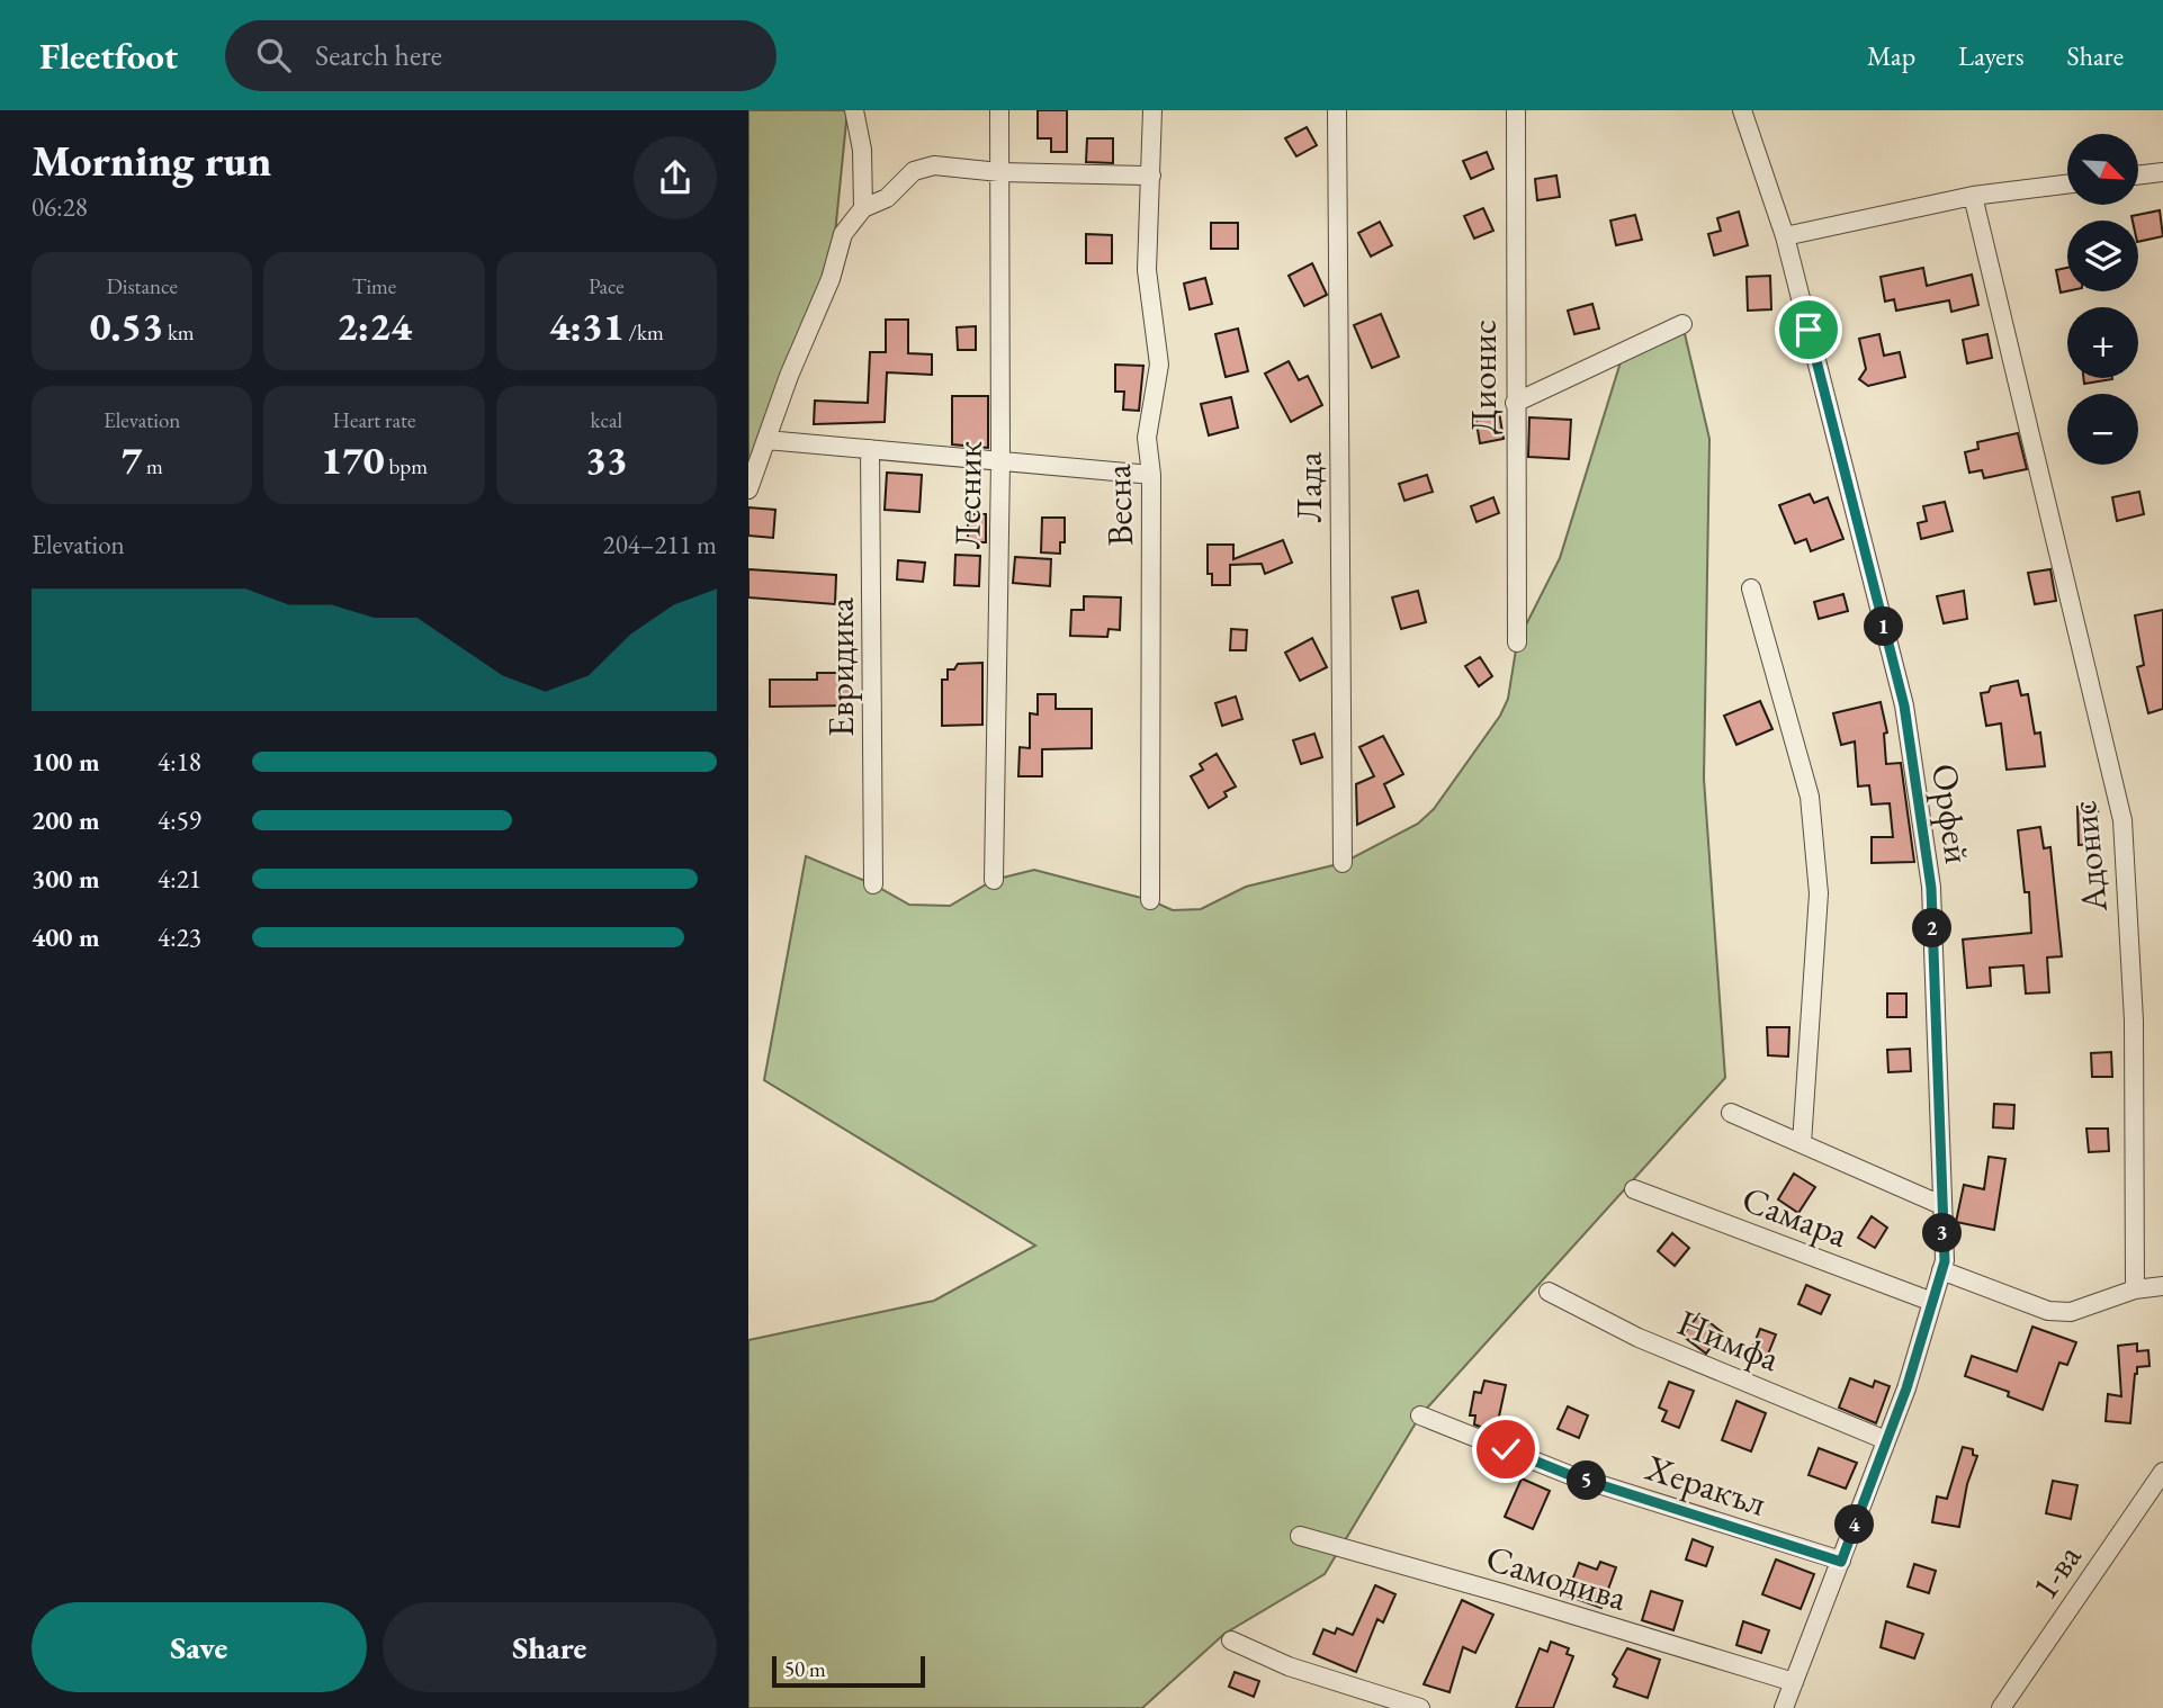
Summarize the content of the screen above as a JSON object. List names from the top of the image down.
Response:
{
  "streets": {
    "street": [
      "Дионис",
      "Лада",
      "Лесник",
      "Весна",
      "Евридика",
      "Орфей",
      "Адонис",
      "Самара",
      "Нимфа",
      "Херакъл",
      "1-ва",
      "Самодива"
    ]
  },
  "crossings": [
    ["Орфей", "Самара"],
    ["Орфей", "Нимфа"],
    ["Орфей", "Херакъл"],
    ["Орфей", "Самодива"]
  ],
  "scale_bar": "50 m",
  "north": "bottom right",
  "page": {
    "header": "Fleetfoot",
    "search": "Search here",
    "nav": ["Map", "Layers", "Share"],
    "heading": ["Morning run", "06:28"],
    "map_buttons": ["+", "−"],
    "stats": [
      ["Distance", "0.53 km"],
      ["Time", "2:24"],
      ["Pace", "4:31 /km"],
      ["Elevation", "7 m"],
      ["Heart rate", "170 bpm"],
      ["kcal", "33"]
    ],
    "chart": ["Elevation", "204–211 m"],
    "pins": [
      "1",
      "2",
      "3",
      "5",
      "4"
    ],
    "list": [
      {
        "name": "100 m",
        "note": "4:18"
      },
      {
        "name": "200 m",
        "note": "4:59"
      },
      {
        "name": "300 m",
        "note": "4:21"
      },
      {
        "name": "400 m",
        "note": "4:23"
      }
    ],
    "buttons": ["Save", "Share"],
    "scale": "50 m"
  }
}
